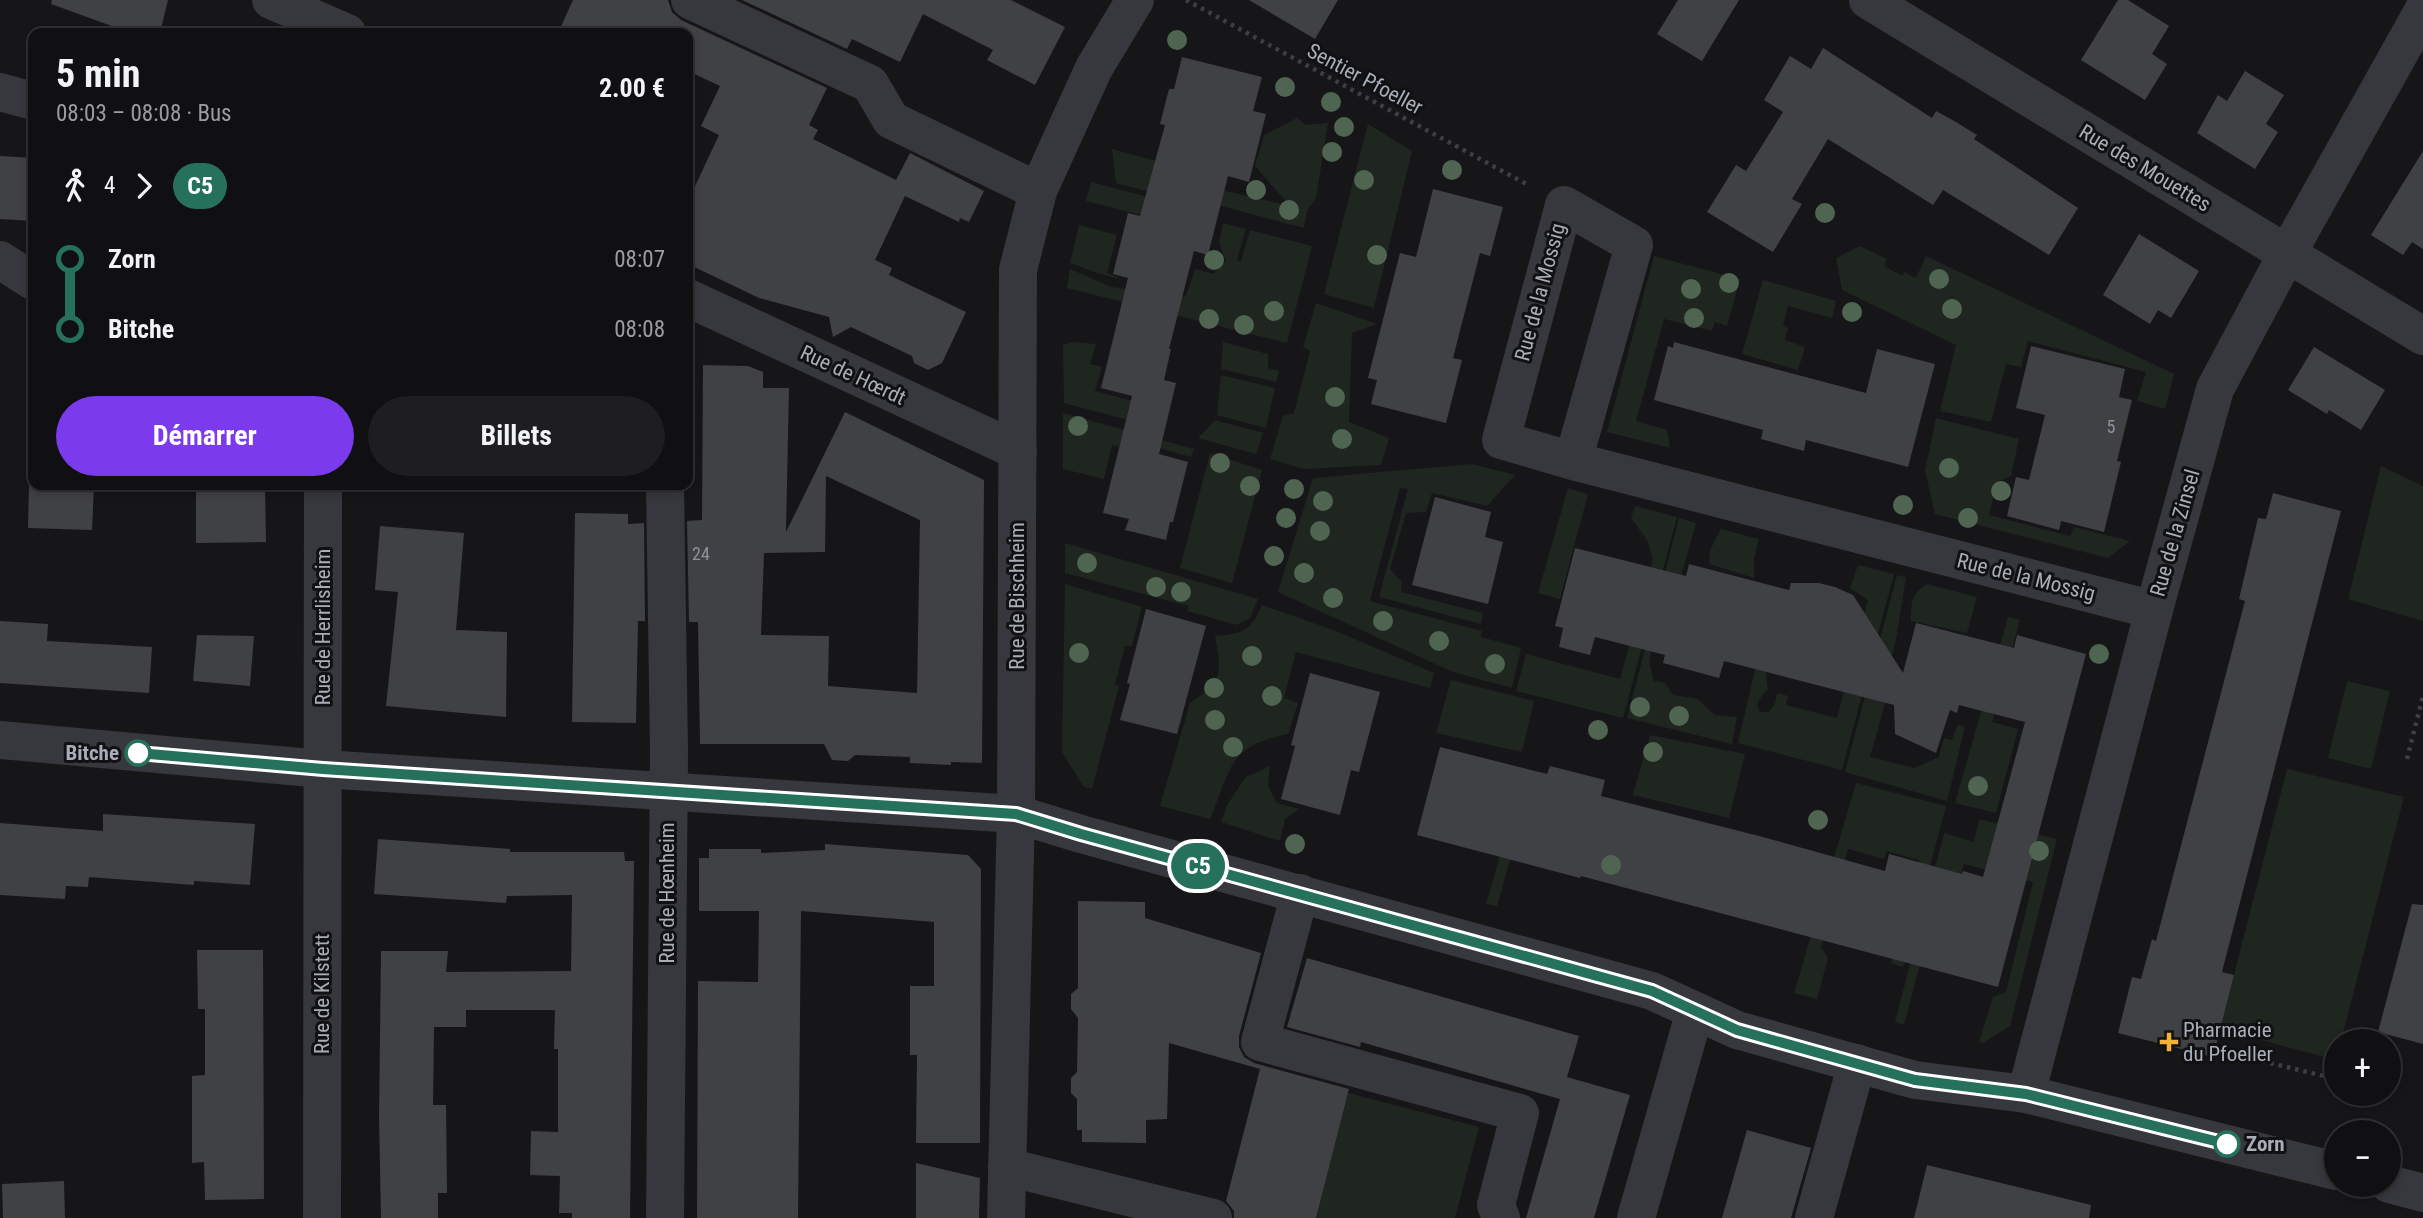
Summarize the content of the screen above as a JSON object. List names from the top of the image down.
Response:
{
  "streets": {
    "street": [
      "Rue des Mouettes",
      "Rue de la Mossig",
      "Rue de Hœrdt",
      "Rue de la Zinsel",
      "Rue de Bischheim",
      "Rue de Herrlisheim",
      "Rue de Hœnheim",
      "Rue de Kilstett"
    ],
    "path": ["Sentier Pfoeller"]
  },
  "crossings": [
    ["Rue des Mouettes", "Rue de la Zinsel"],
    ["Rue de la Mossig", "Rue de la Zinsel"],
    ["Rue de Hœrdt", "Rue de Bischheim"],
    ["Rue de Herrlisheim", "Rue de Kilstett"]
  ],
  "places": {
    "other": ["Bitche", "Zorn"],
    "health": ["Pharmacie du Pfoeller"]
  },
  "lines": ["bus line C5"],
  "house_numbers": ["5", "24"],
  "page": {
    "on_map": "C5",
    "heading": ["5 min", "08:03 – 08:08 · Bus", "2.00 €"],
    "legs": ["4", "C5"],
    "list": [
      {
        "name": "Zorn",
        "value": "08:07"
      },
      {
        "name": "Bitche",
        "value": "08:08"
      }
    ],
    "buttons": ["Démarrer", "Billets"],
    "map_buttons": ["+", "−"]
  }
}
